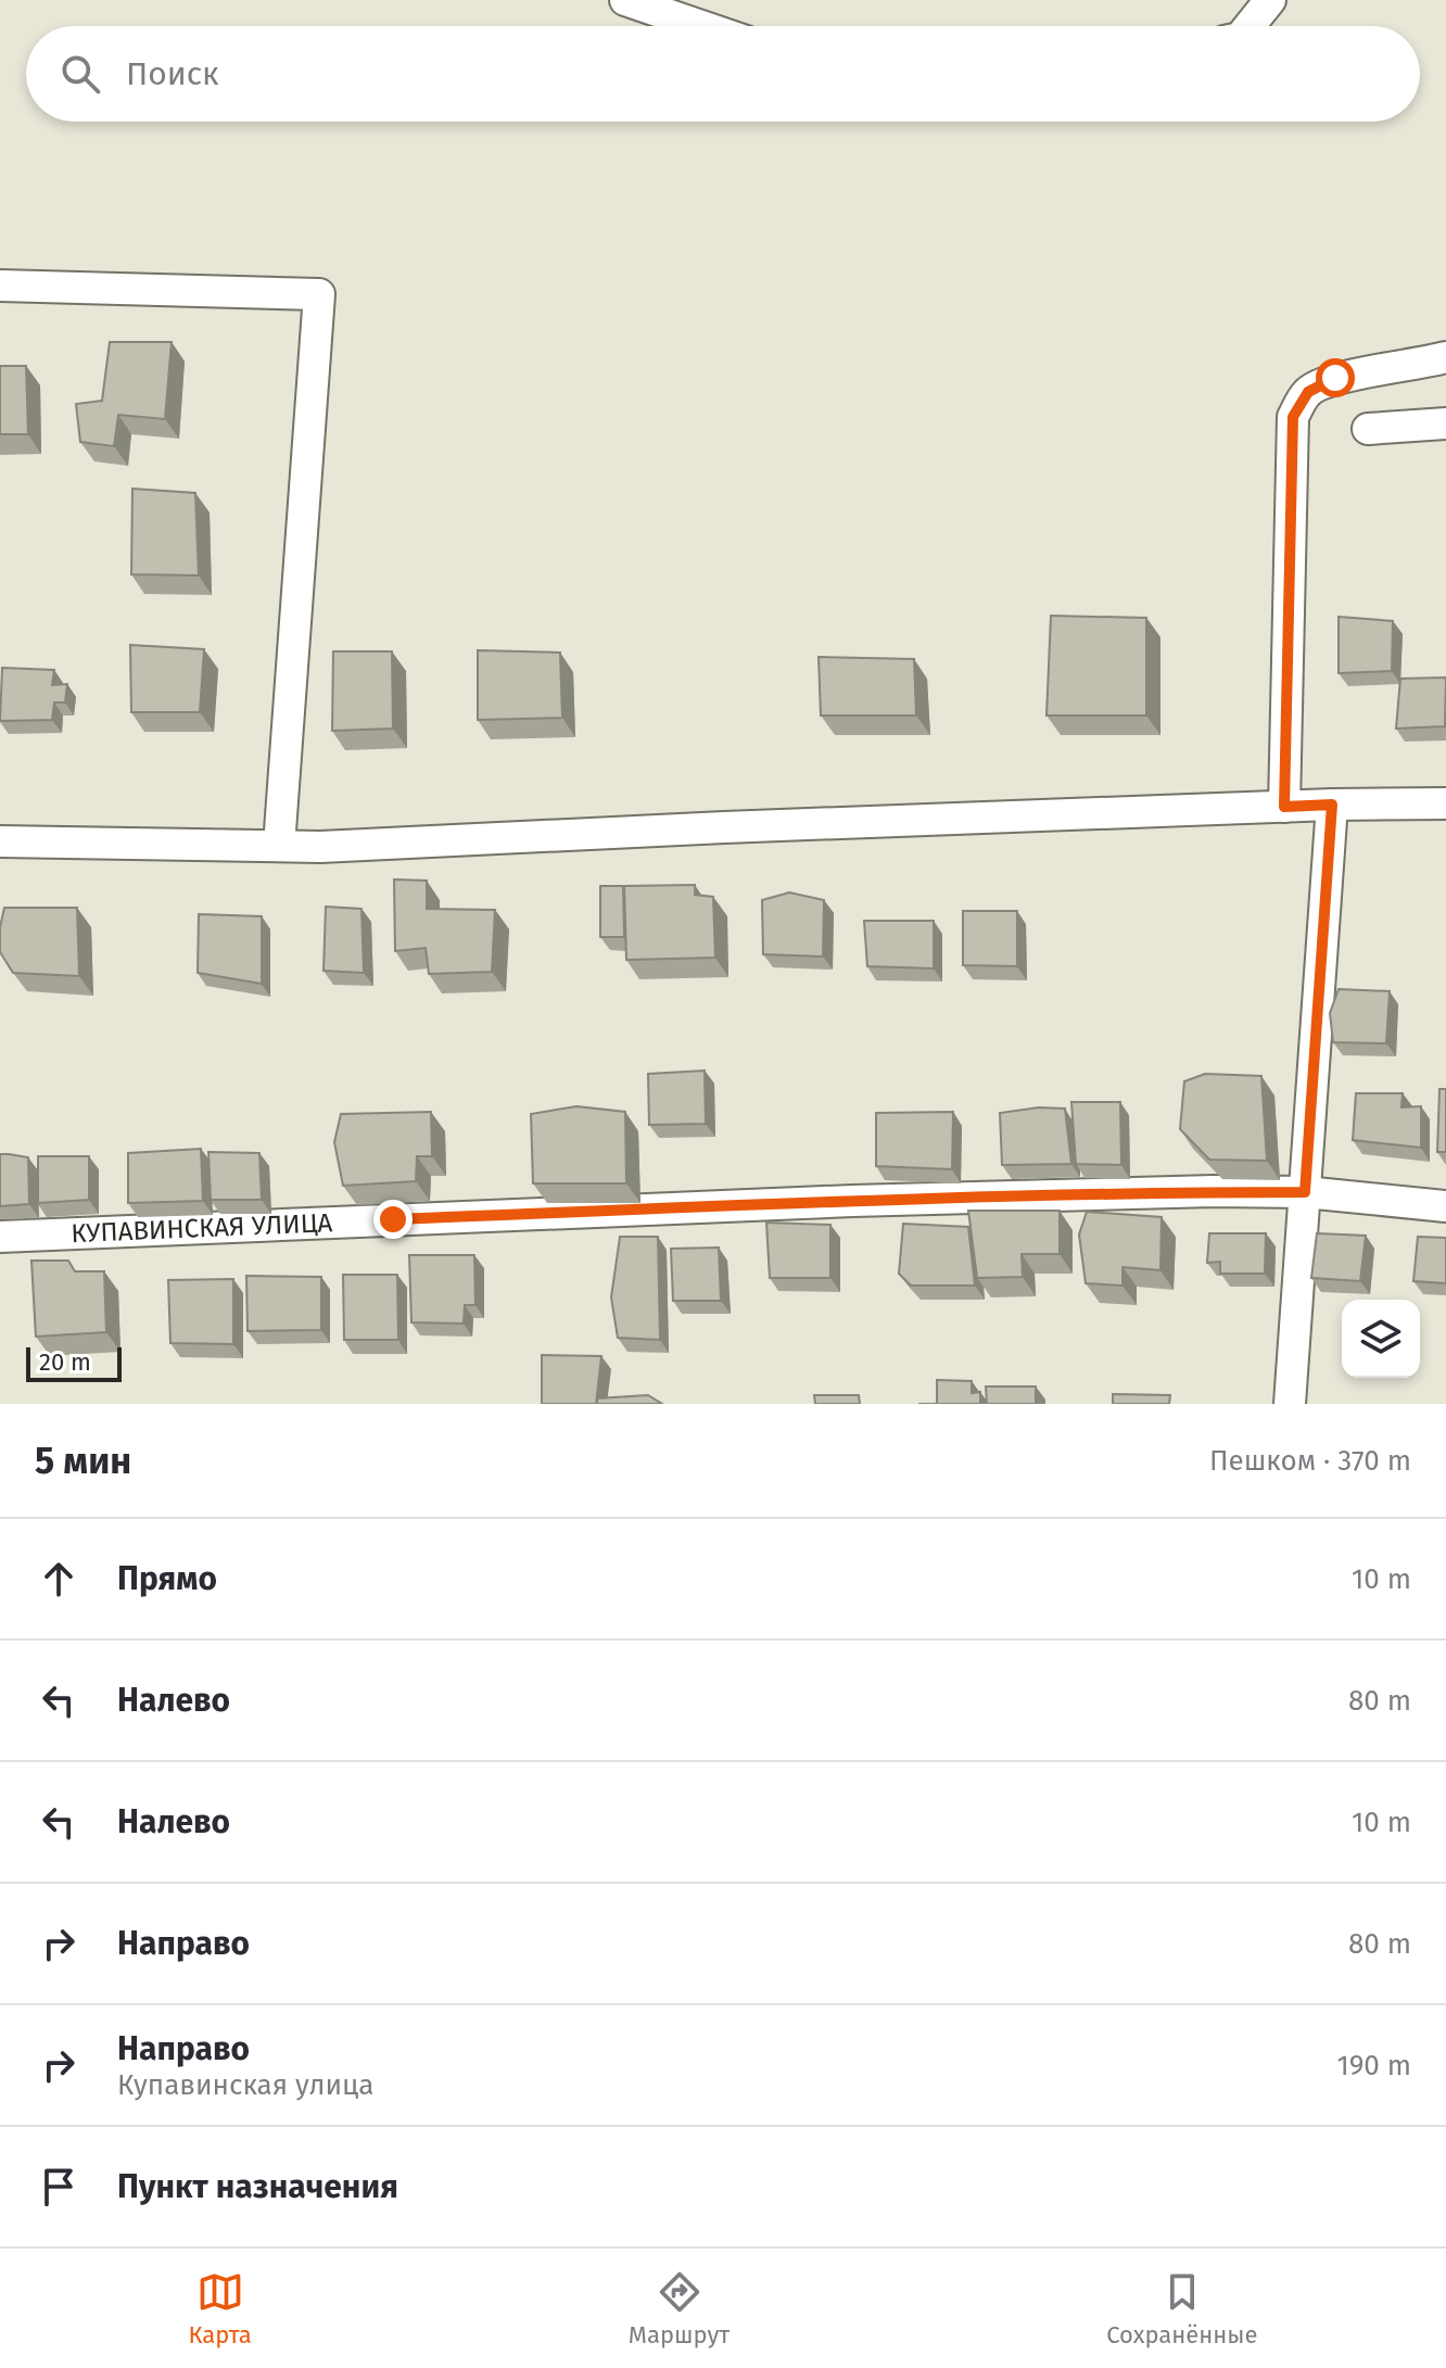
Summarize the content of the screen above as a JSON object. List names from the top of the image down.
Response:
{
  "streets": {
    "street": ["КУПАВИНСКАЯ УЛИЦА"]
  },
  "scale_bar": "20 m",
  "page": {
    "search": "Поиск",
    "scale": "20 m",
    "heading": ["5 мин", "Пешком · 370 m"],
    "list": [
      ["Прямо", "10 m"],
      ["Налево", "80 m"],
      ["Налево", "10 m"],
      ["Направо", "80 m"],
      ["Направо", "Купавинская улица", "190 m"],
      "Пункт назначения"
    ],
    "nav": ["Карта", "Маршрут", "Сохранённые"]
  }
}
